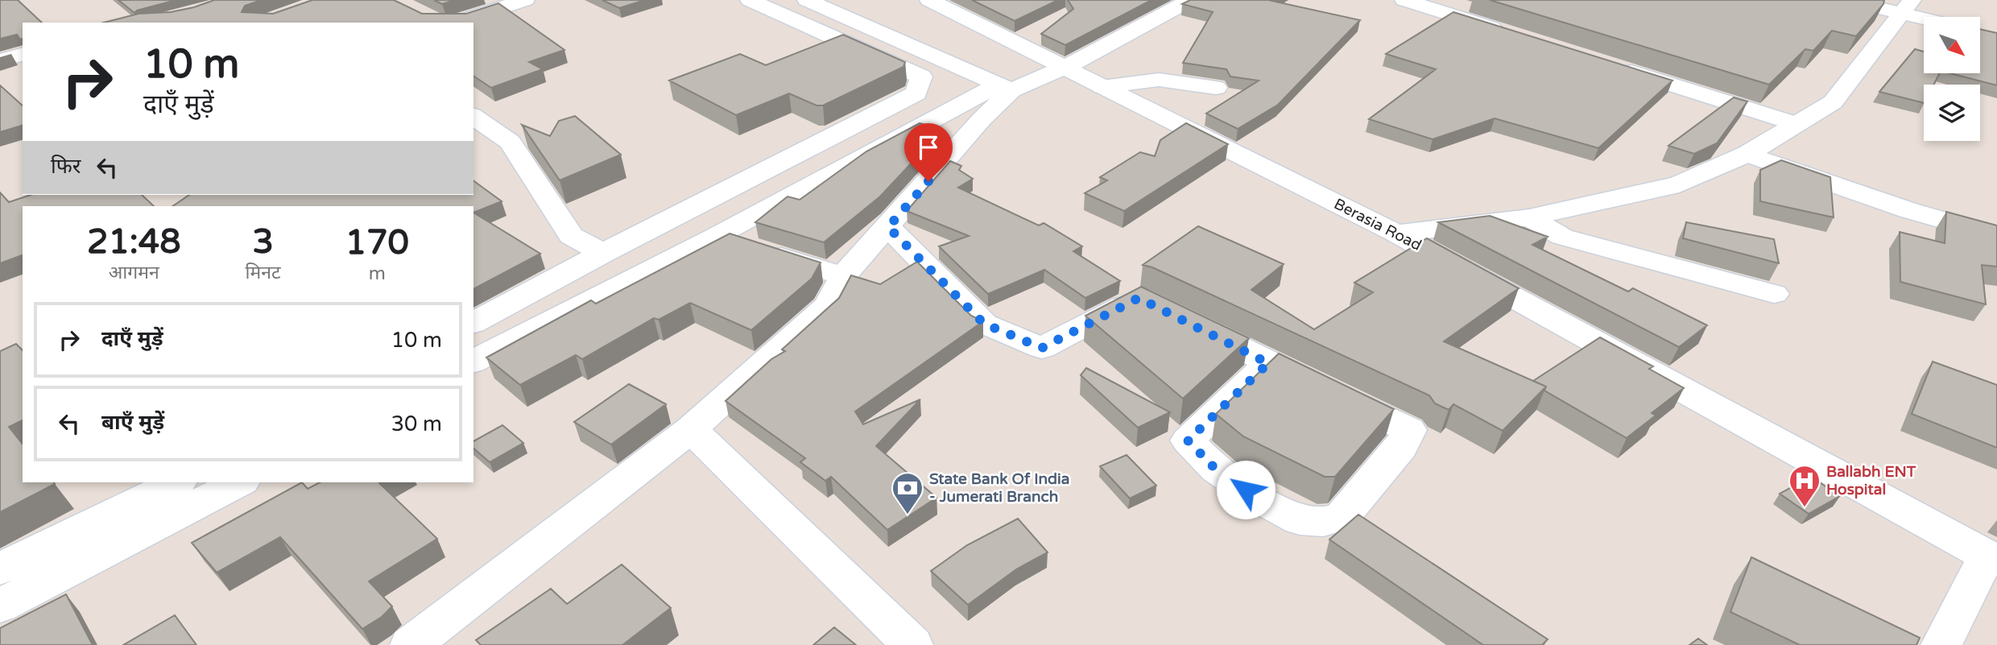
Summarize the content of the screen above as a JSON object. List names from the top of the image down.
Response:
{
  "streets": {
    "street": ["Berasia Road"]
  },
  "places": {
    "hospital": ["Ballabh ENT Hospital"],
    "bank": ["State Bank Of India - Jumerati Branch"]
  },
  "north": "bottom right",
  "page": {
    "turn": ["10 m", "दाएँ मुड़ें"],
    "then": "फिर",
    "eta": [
      "21:48",
      "आगमन",
      "3",
      "मिनट",
      "170",
      "m"
    ],
    "list": [
      {
        "name": "दाएँ मुड़ें",
        "value": "10 m"
      },
      {
        "name": "बाएँ मुड़ें",
        "value": "30 m"
      }
    ]
  }
}
